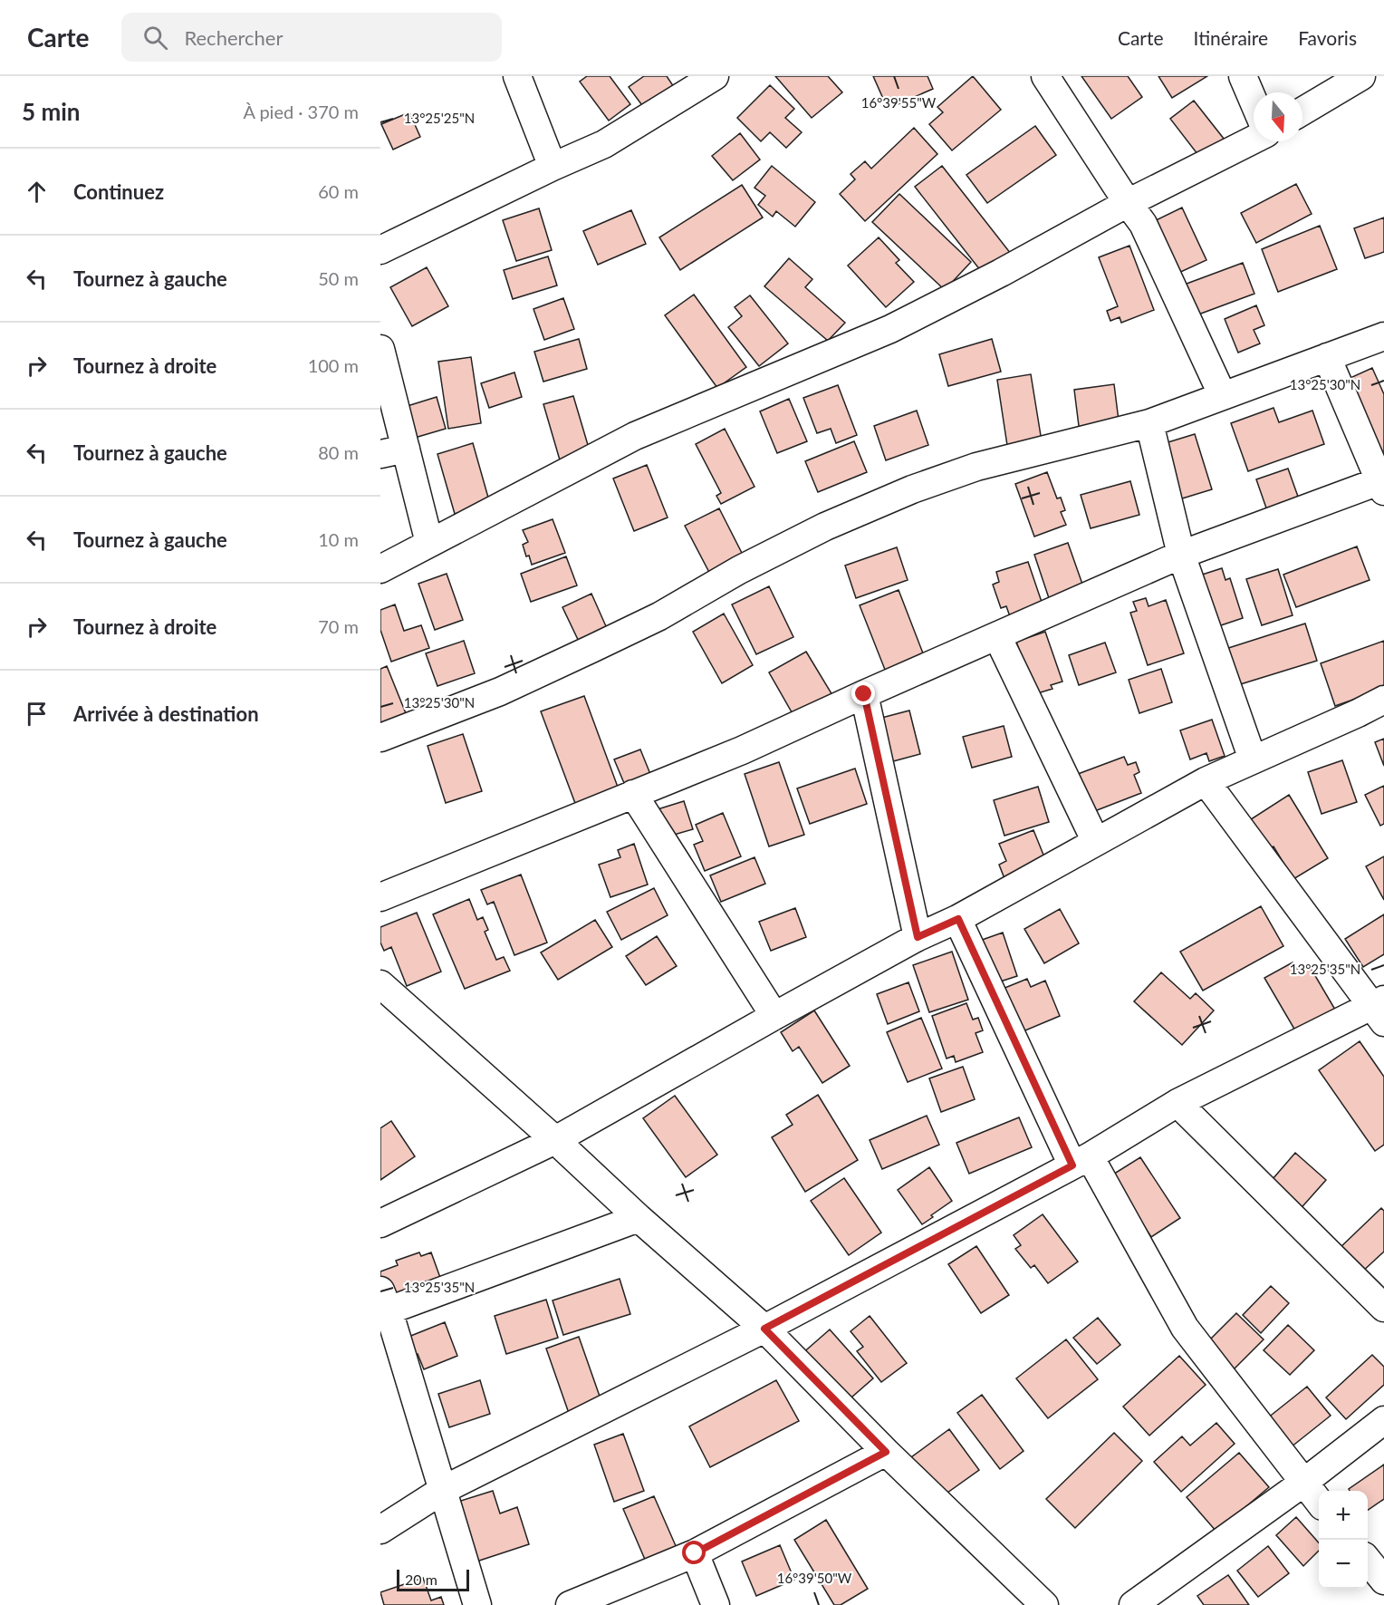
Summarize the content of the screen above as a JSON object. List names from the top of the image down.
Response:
{
  "scale_bar": "20 m",
  "north": "bottom",
  "page": {
    "header": "Carte",
    "search": "Rechercher",
    "nav": ["Carte", "Itinéraire", "Favoris"],
    "heading": ["5 min", "À pied · 370 m"],
    "list": [
      ["Continuez", "60 m"],
      ["Tournez à gauche", "50 m"],
      ["Tournez à droite", "100 m"],
      ["Tournez à gauche", "80 m"],
      ["Tournez à gauche", "10 m"],
      ["Tournez à droite", "70 m"],
      "Arrivée à destination"
    ],
    "map_buttons": ["+", "−"],
    "scale": "20 m"
  },
  "coordinates": [
    "16°39'55\"W",
    "13°25'25\"N",
    "13°25'30\"N",
    "13°25'35\"N",
    "16°39'50\"W"
  ]
}
